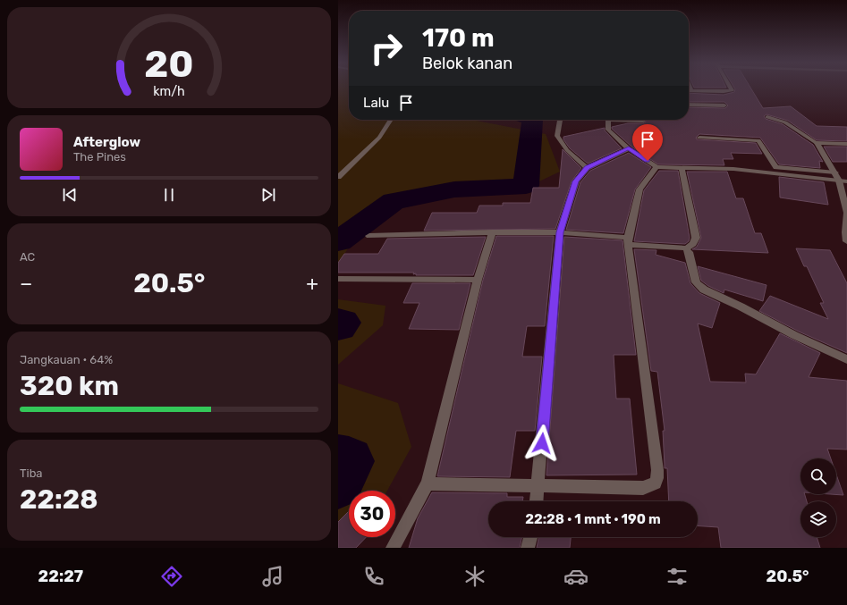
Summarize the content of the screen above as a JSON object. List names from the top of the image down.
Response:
{
  "page": {
    "turn": ["170 m", "Belok kanan"],
    "then": "Lalu",
    "song": ["Afterglow", "The Pines"],
    "tile": [
      "AC",
      ["Jangkauan · 64%", "320 km"],
      ["Tiba", "22:28"]
    ],
    "heat": ["−", "20.5°", "+"],
    "limit": "30",
    "trip": "22:28 · 1 mnt · 190 m",
    "tabs": ["22:27", "20.5°"],
    "gauge": ["20", "km/h"]
  }
}
